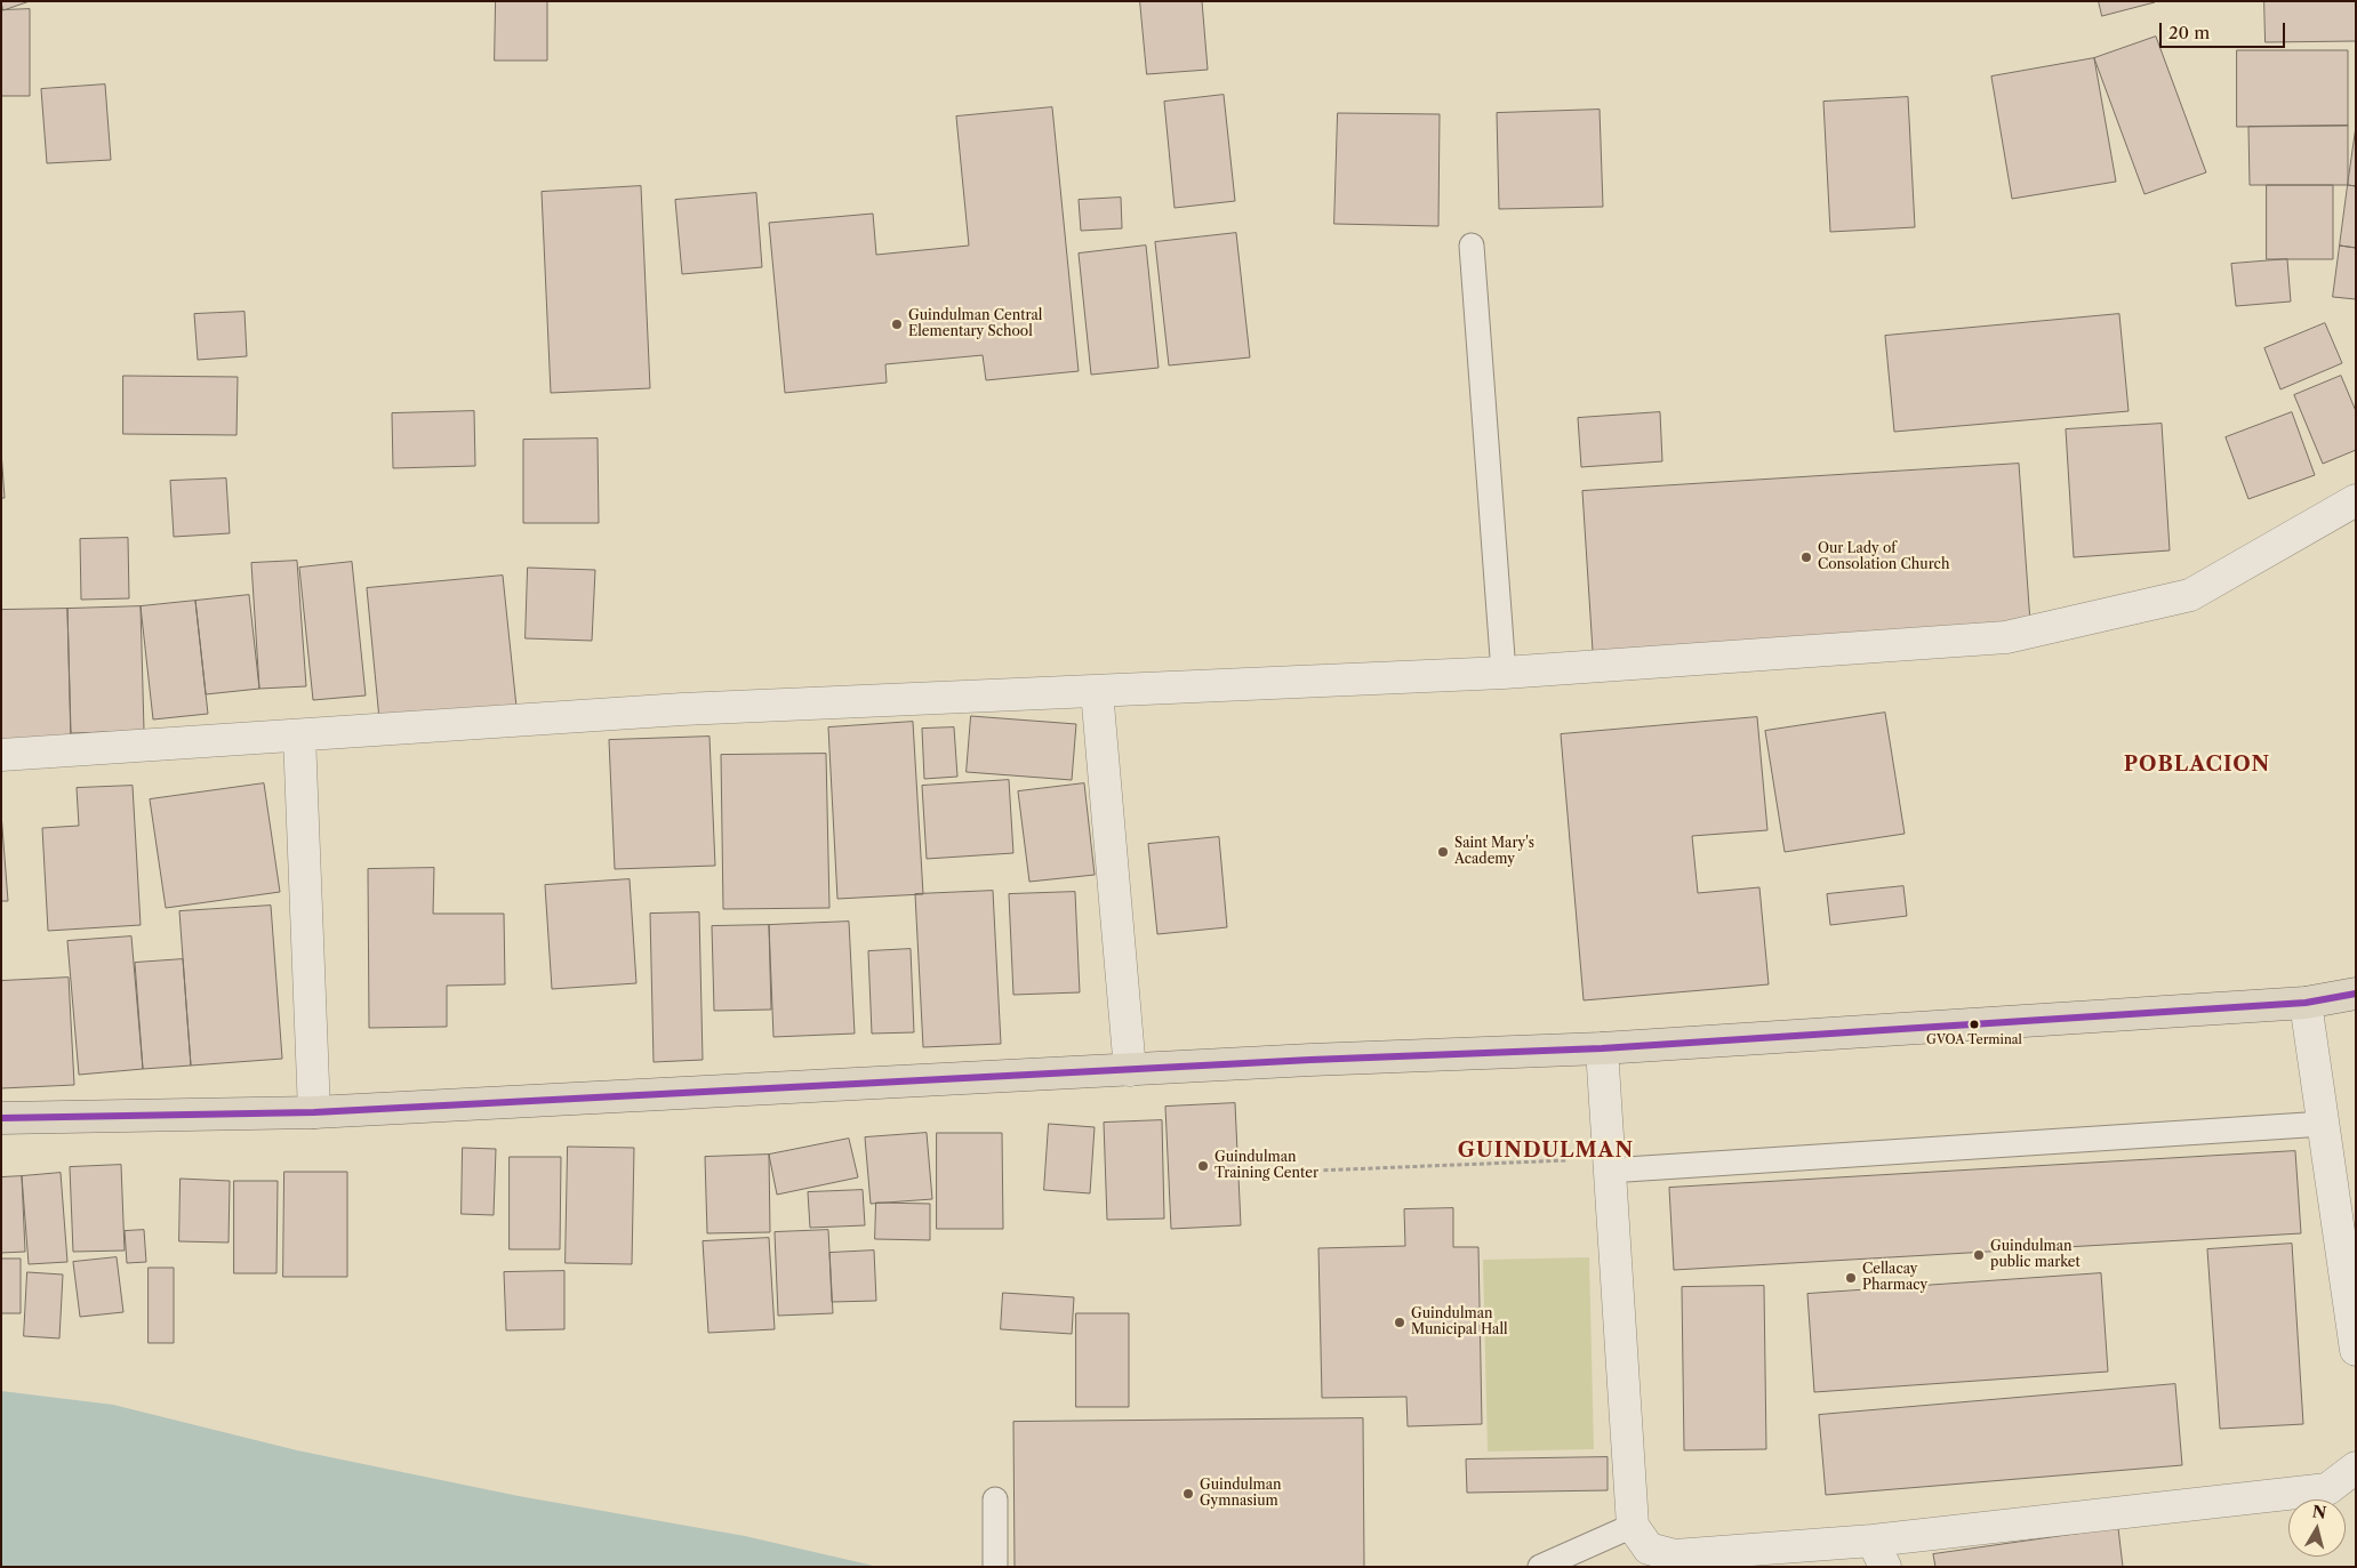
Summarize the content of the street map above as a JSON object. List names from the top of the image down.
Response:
{
  "districts": ["POBLACION", "GUINDULMAN"],
  "places": [
    "Guindulman Central Elementary School",
    "Our Lady of Consolation Church",
    "Saint Mary's Academy",
    "GVOA Terminal",
    "Guindulman Training Center",
    "Guindulman public market",
    "Cellacay Pharmacy",
    "Guindulman Municipal Hall",
    "Guindulman Gymnasium"
  ],
  "scale_bar": "20 m",
  "north": "top"
}
